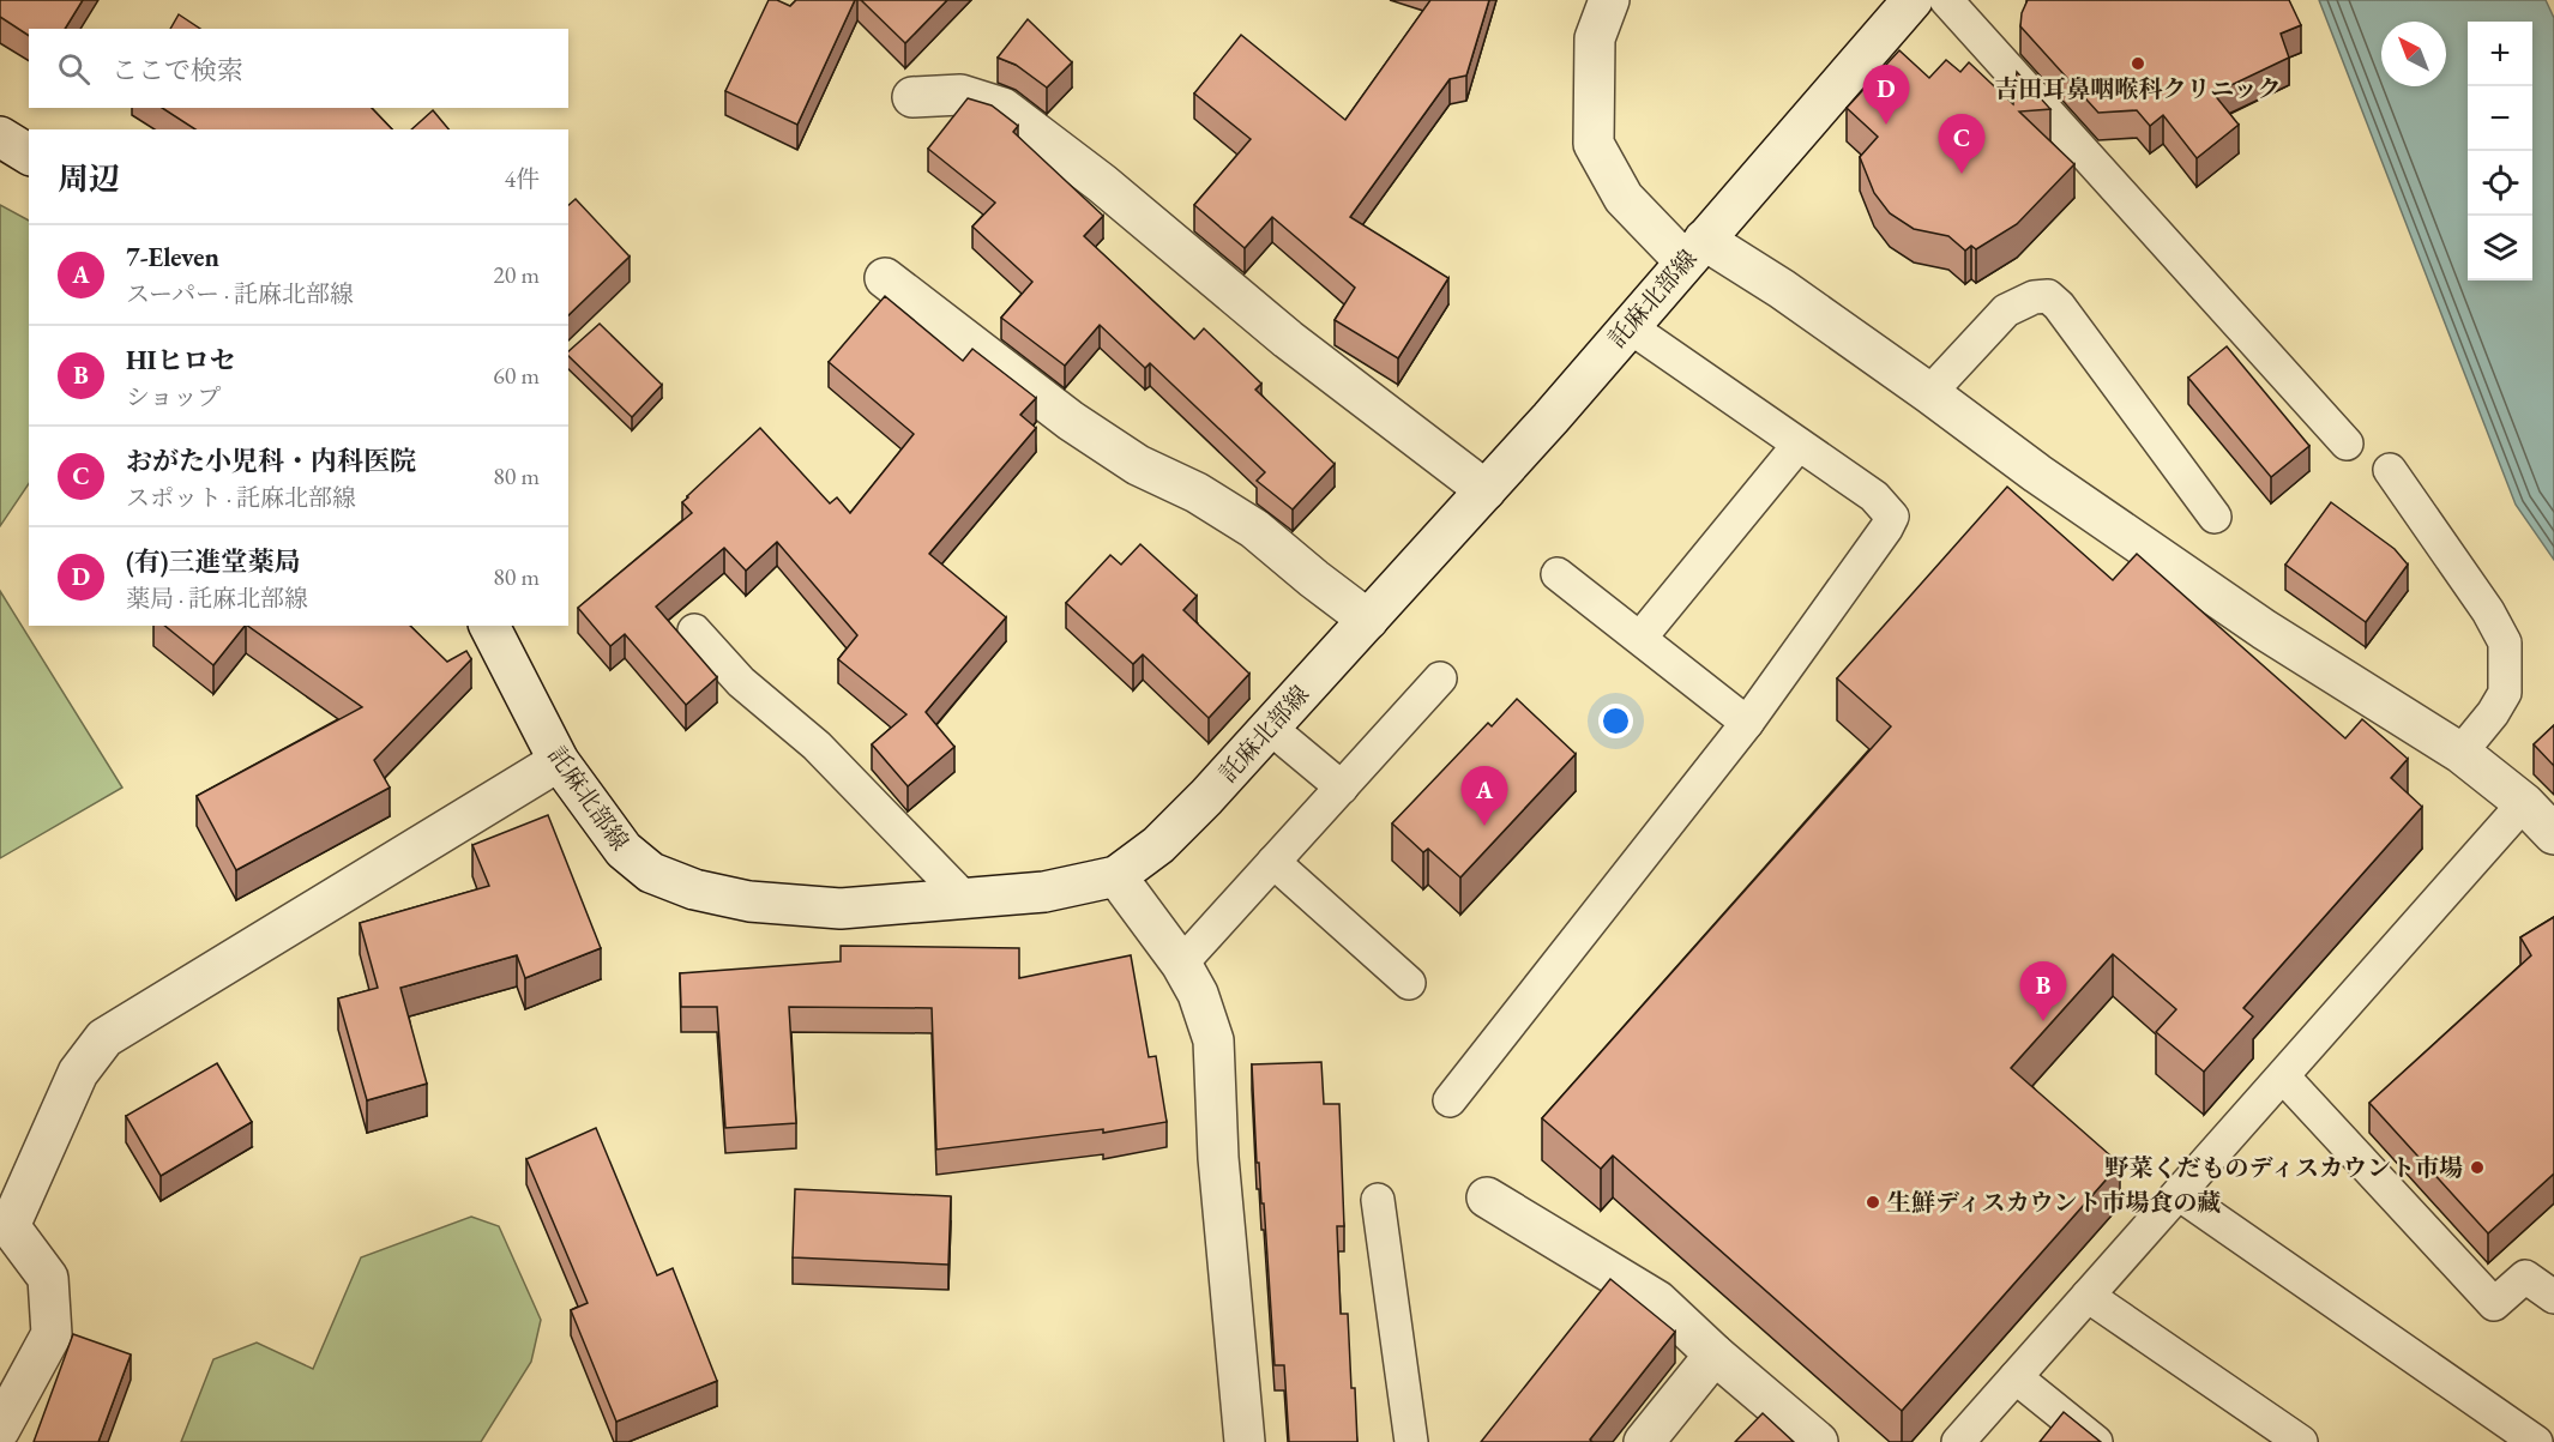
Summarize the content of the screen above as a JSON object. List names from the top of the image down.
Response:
{
  "streets": {
    "street": ["託麻北部線"]
  },
  "places": ["吉田耳鼻咽喉科クリニック", "野菜くだものディスカウント市場", "生鮮ディスカウント市場食の藏"],
  "north": "top left",
  "page": {
    "map_buttons": ["+", "−"],
    "search": "ここで検索",
    "pins": [
      "D",
      "C",
      "A",
      "B"
    ],
    "heading": ["周辺", "4件"],
    "list": [
      {
        "mark": "A",
        "name": "7-Eleven",
        "note": "スーパー · 託麻北部線",
        "value": "20 m"
      },
      {
        "mark": "B",
        "name": "HIヒロセ",
        "note": "ショップ",
        "value": "60 m"
      },
      {
        "mark": "C",
        "name": "おがた小児科・内科医院",
        "note": "スポット · 託麻北部線",
        "value": "80 m"
      },
      {
        "mark": "D",
        "name": "(有)三進堂薬局",
        "note": "薬局 · 託麻北部線",
        "value": "80 m"
      }
    ]
  }
}
